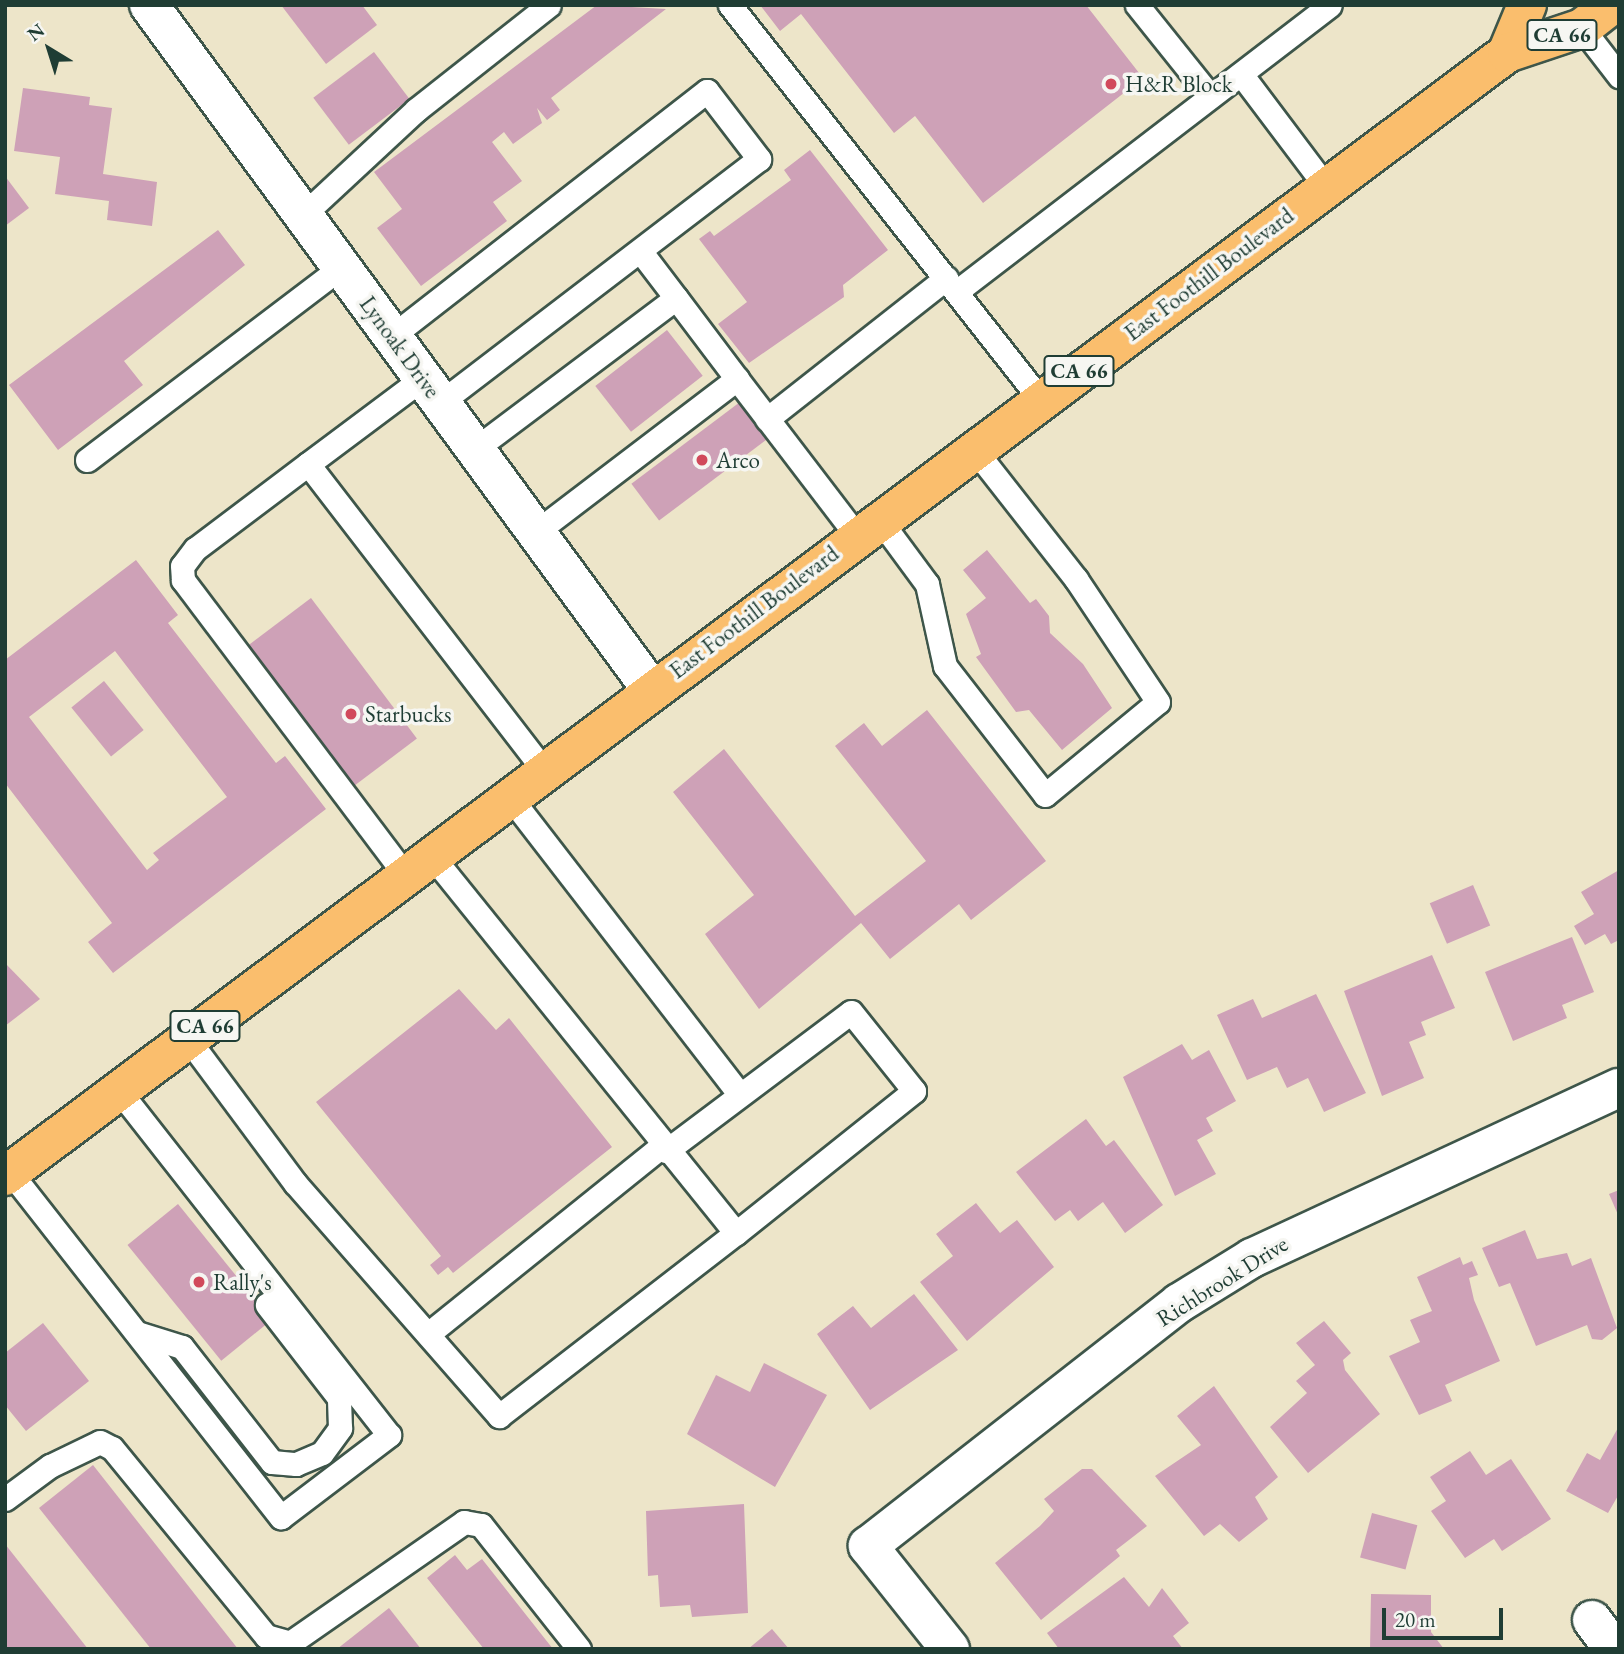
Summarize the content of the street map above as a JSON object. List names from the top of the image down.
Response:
{
  "streets": {
    "main road": ["CA 66", "East Foothill Boulevard"],
    "street": ["Lynoak Drive", "Richbrook Drive"]
  },
  "crossings": [
    ["CA 66", "East Foothill Boulevard"],
    ["East Foothill Boulevard", "Lynoak Drive"]
  ],
  "places": [
    "H&R Block",
    "Arco",
    "Starbucks",
    "Rally's"
  ],
  "scale_bar": "20 m",
  "north": "top left"
}
